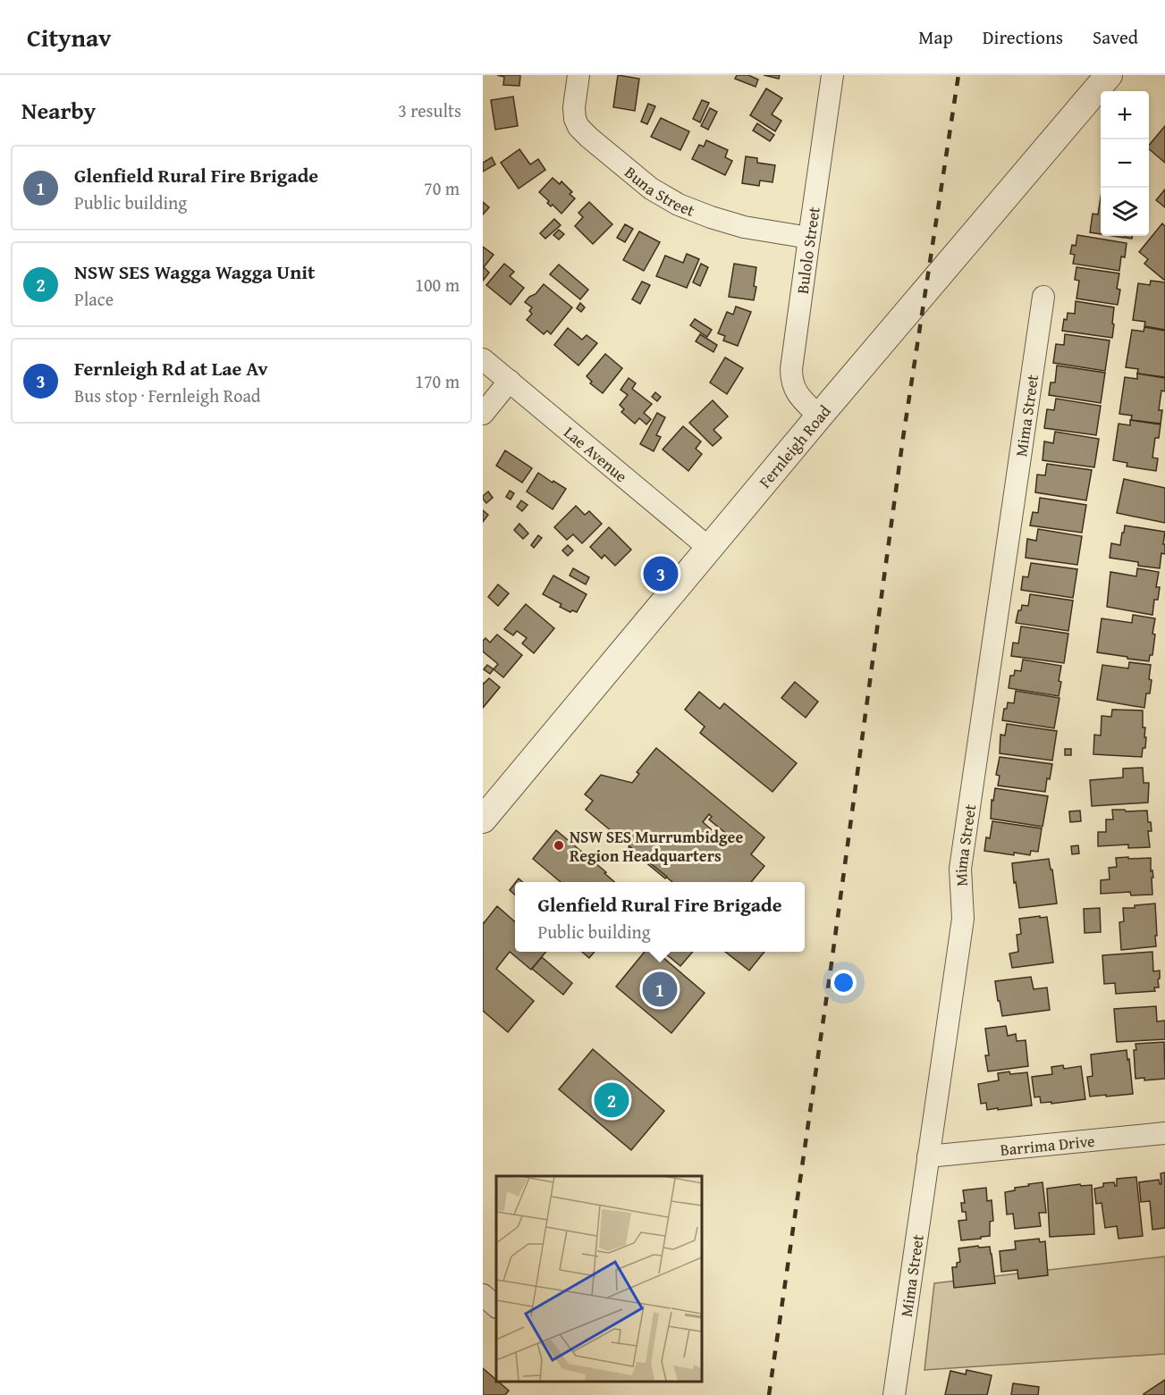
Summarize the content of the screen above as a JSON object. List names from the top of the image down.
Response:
{
  "streets": {
    "street": [
      "Buna Street",
      "Bulolo Street",
      "Mima Street",
      "Fernleigh Road",
      "Lae Avenue",
      "Barrima Drive"
    ]
  },
  "crossings": [
    ["Buna Street", "Bulolo Street"],
    ["Bulolo Street", "Fernleigh Road"],
    ["Mima Street", "Barrima Drive"],
    ["Fernleigh Road", "Lae Avenue"]
  ],
  "places": ["NSW SES Murrumbidgee Region Headquarters"],
  "page": {
    "header": "Citynav",
    "nav": ["Map", "Directions", "Saved"],
    "heading": ["Nearby", "3 results"],
    "map_buttons": ["+", "−"],
    "list": [
      {
        "mark": "1",
        "name": "Glenfield Rural Fire Brigade",
        "note": "Public building",
        "value": "70 m"
      },
      {
        "mark": "2",
        "name": "NSW SES Wagga Wagga Unit",
        "note": "Place",
        "value": "100 m"
      },
      {
        "mark": "3",
        "name": "Fernleigh Rd at Lae Av",
        "note": "Bus stop · Fernleigh Road",
        "value": "170 m"
      }
    ],
    "pins": ["3", "1", "2"],
    "popup": ["Glenfield Rural Fire Brigade", "Public building"]
  }
}
